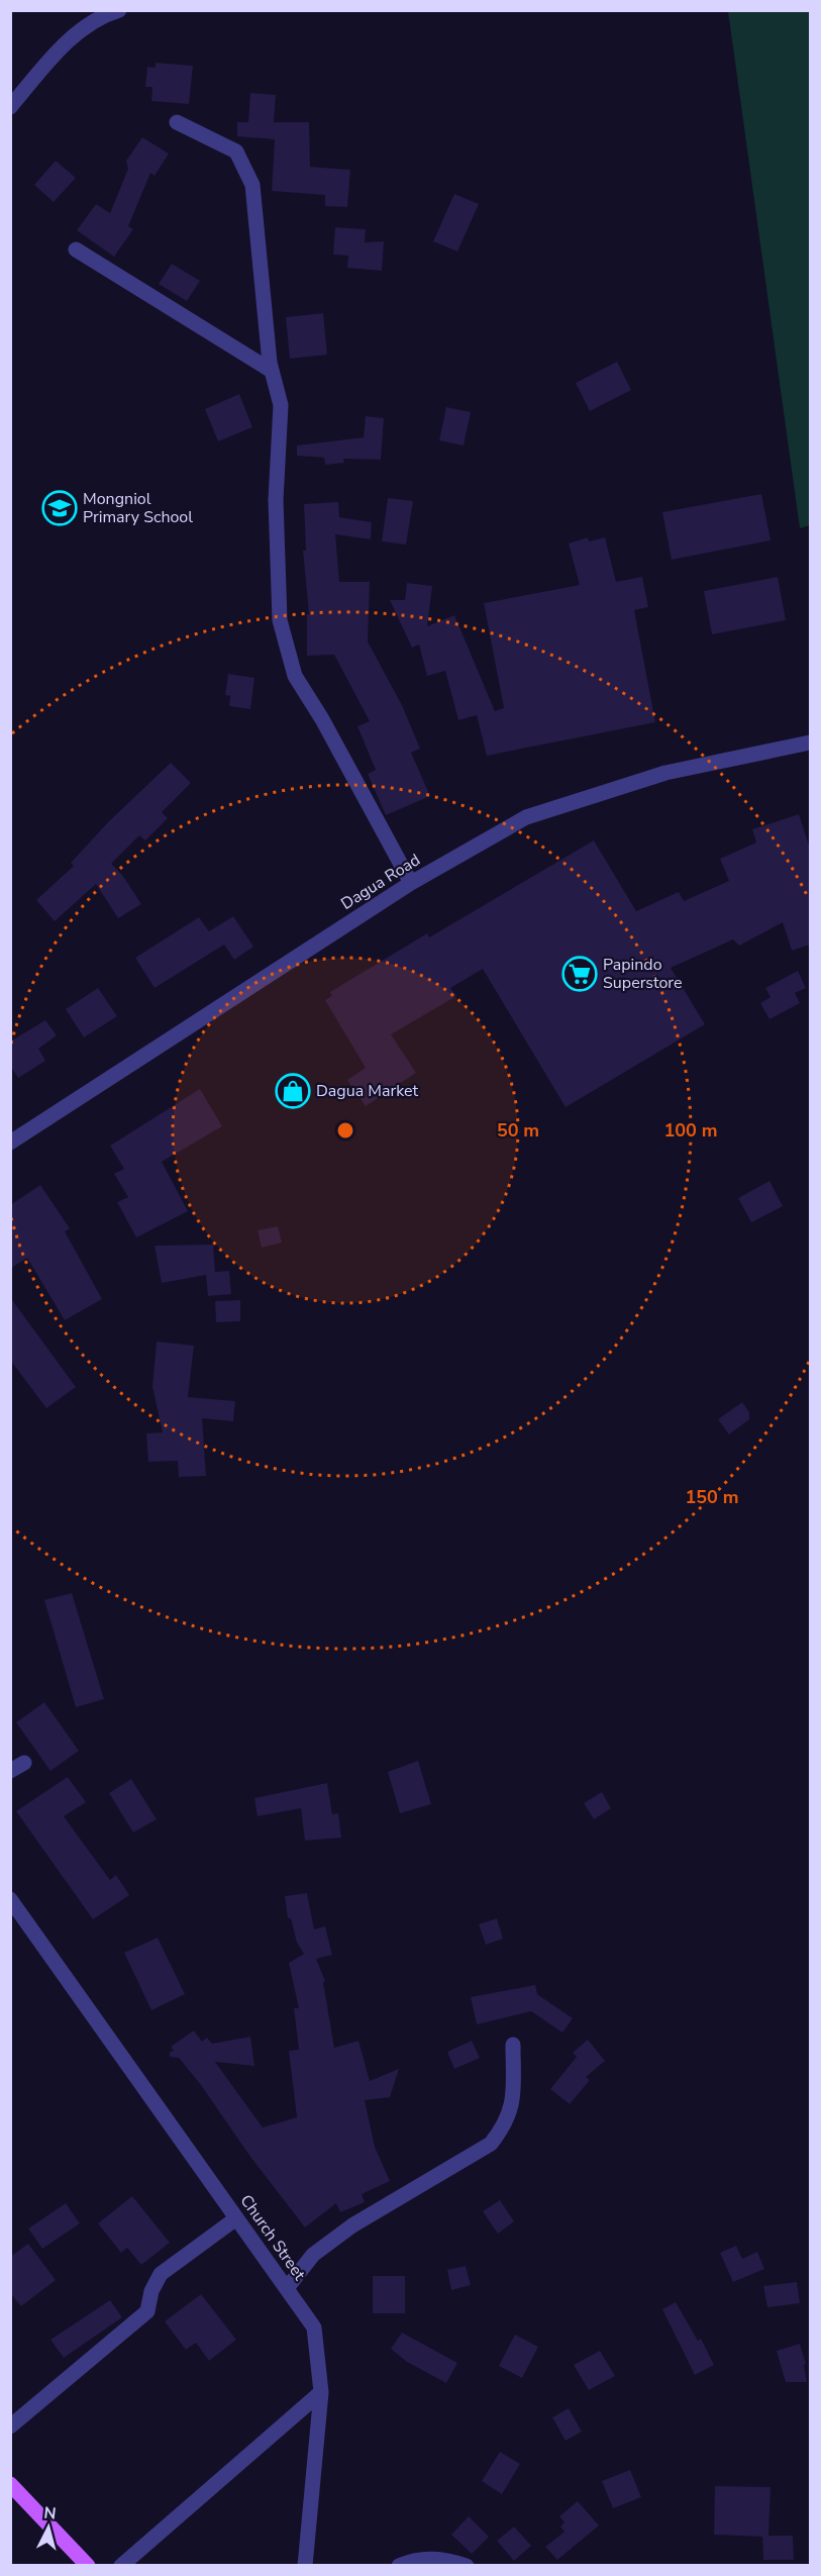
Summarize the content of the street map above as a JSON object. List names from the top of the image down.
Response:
{
  "streets": {
    "street": ["Dagua Road", "Church Street"]
  },
  "places": {
    "school or university": ["Mongniol Primary School"],
    "supermarket": ["Papindo Superstore"],
    "shop": ["Dagua Market"]
  },
  "north": "top",
  "rings": ["50 m", "100 m", "150 m"]
}
